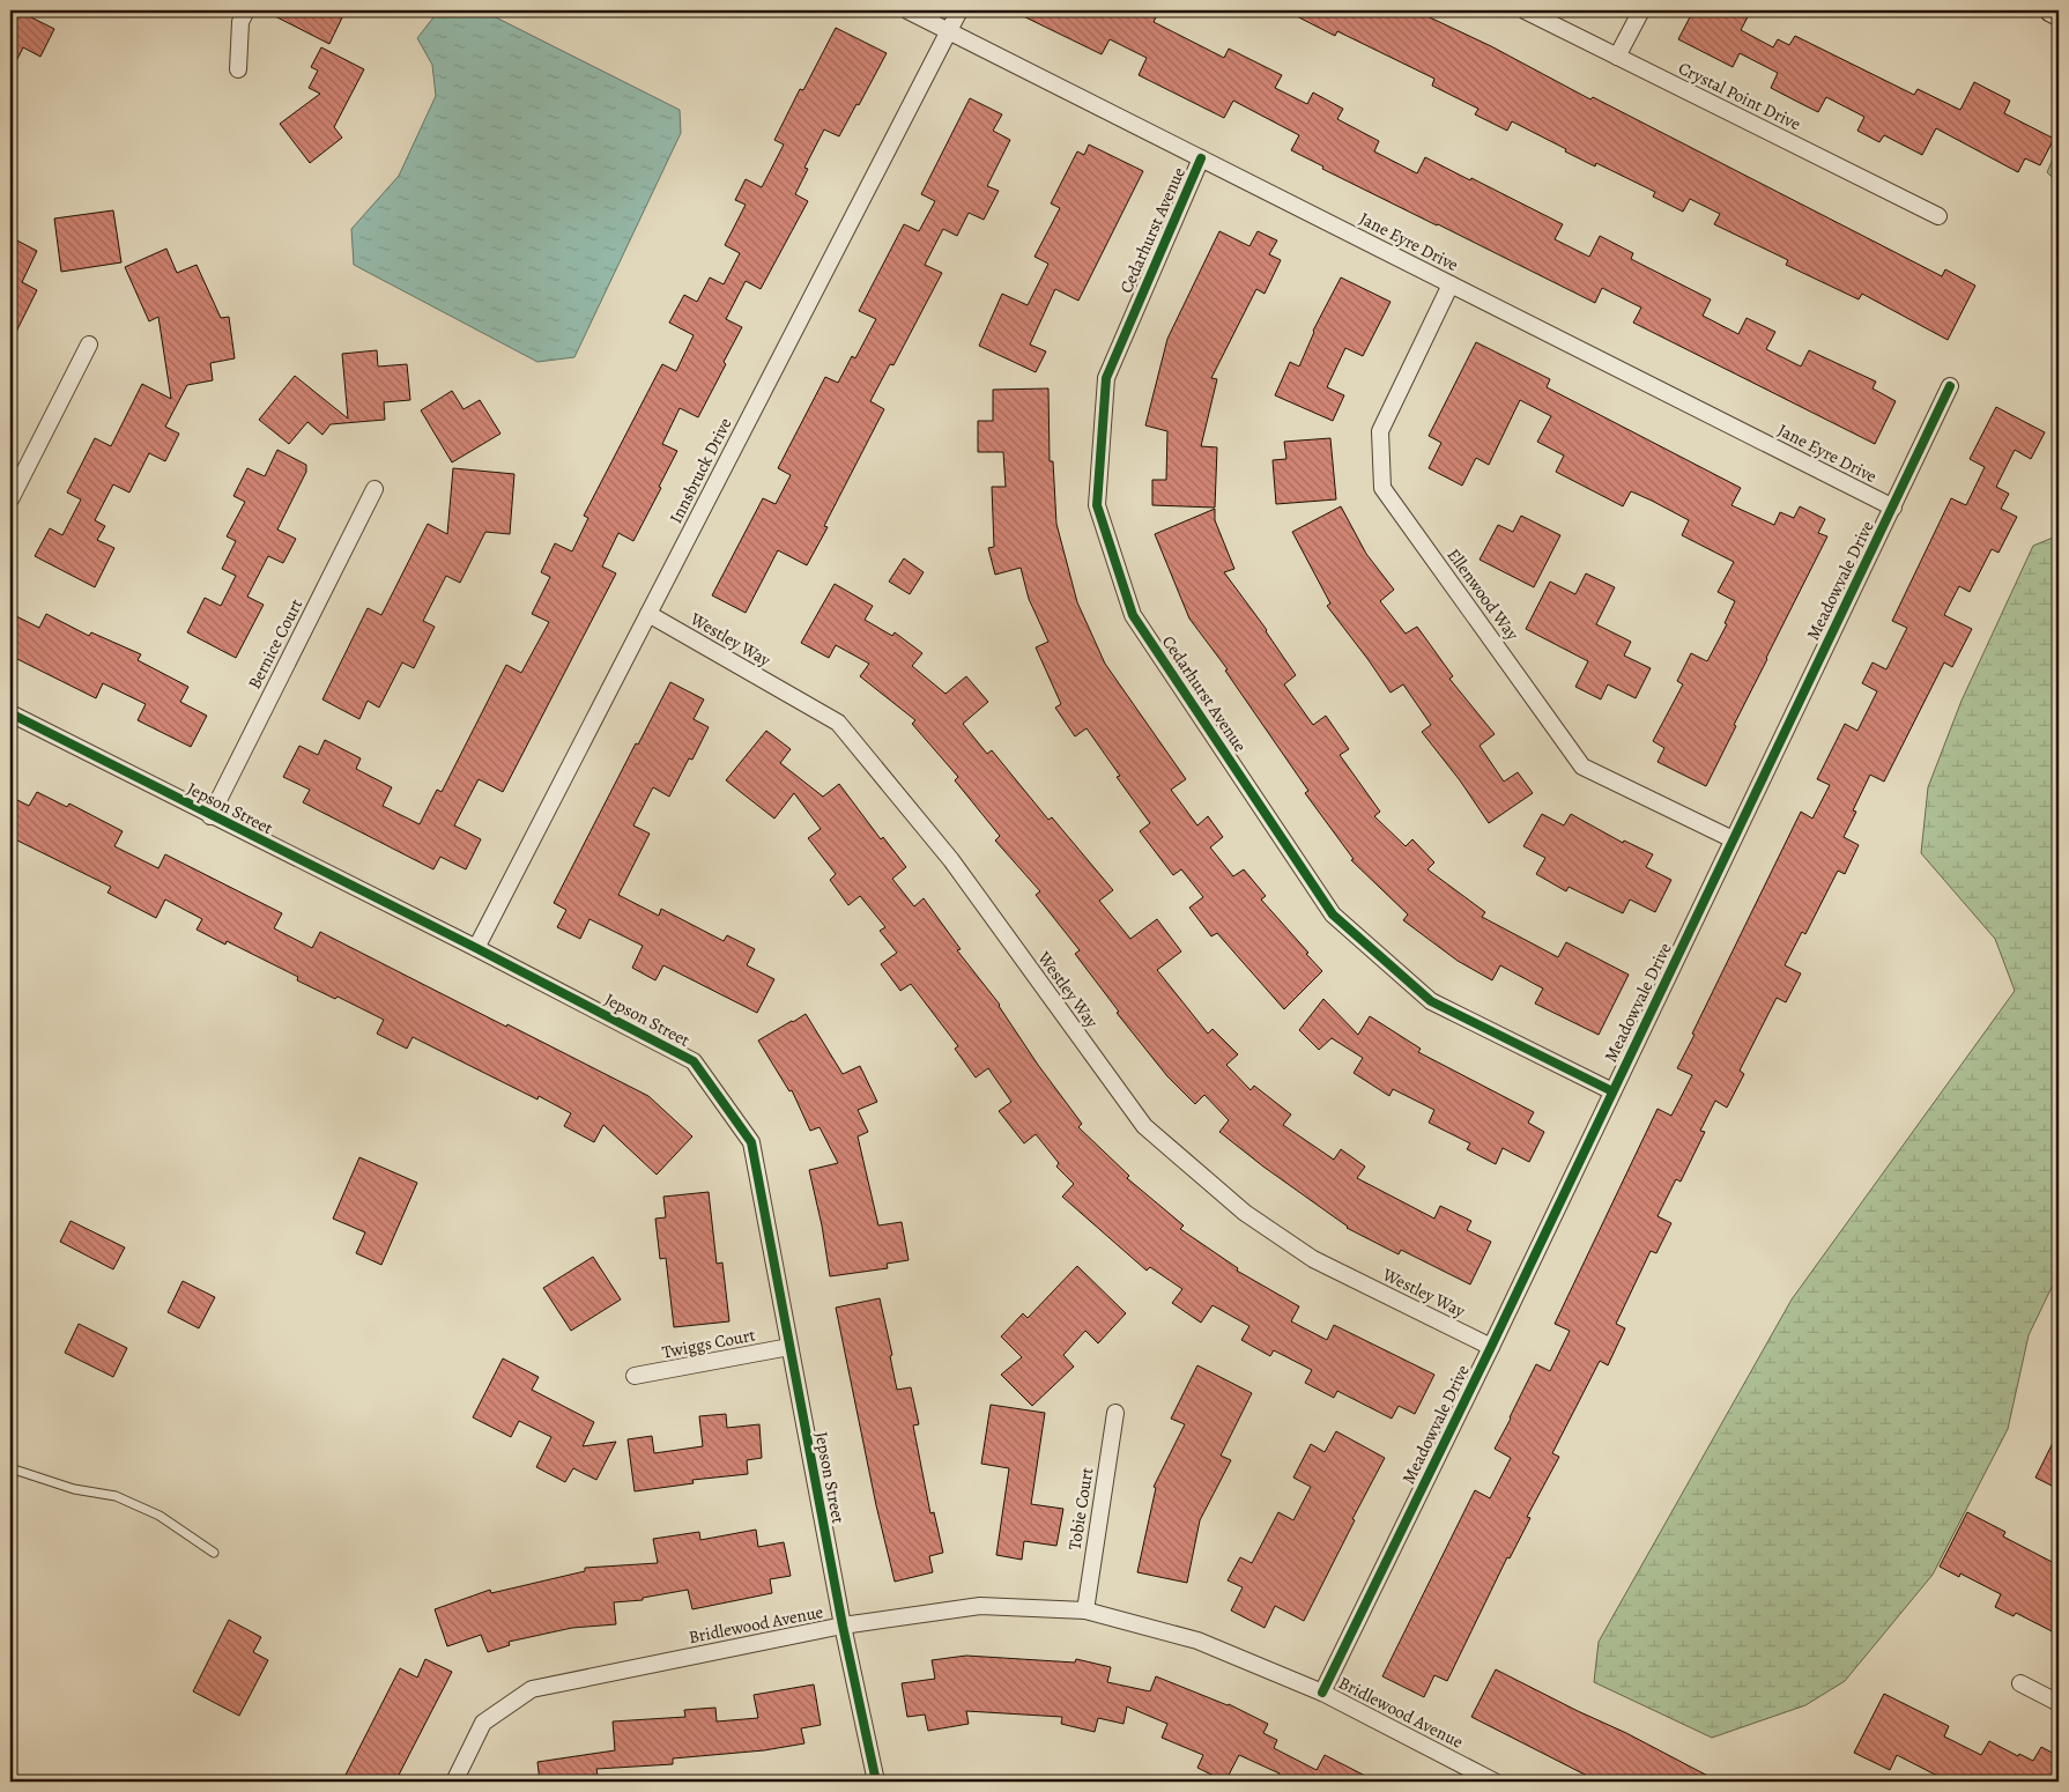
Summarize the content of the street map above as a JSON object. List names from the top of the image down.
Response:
{
  "streets": {
    "street": [
      "Crystal Point Drive",
      "Cedarhurst Avenue",
      "Jane Eyre Drive",
      "Innsbruck Drive",
      "Meadowvale Drive",
      "Ellenwood Way",
      "Westley Way",
      "Bernice Court",
      "Jepson Street",
      "Twiggs Court",
      "Tobie Court",
      "Bridlewood Avenue"
    ]
  },
  "crossings": [
    ["Cedarhurst Avenue", "Jane Eyre Drive"],
    ["Cedarhurst Avenue", "Meadowvale Drive"],
    ["Jane Eyre Drive", "Innsbruck Drive"],
    ["Jane Eyre Drive", "Meadowvale Drive"],
    ["Jane Eyre Drive", "Ellenwood Way"],
    ["Innsbruck Drive", "Westley Way"],
    ["Innsbruck Drive", "Jepson Street"],
    ["Meadowvale Drive", "Ellenwood Way"],
    ["Meadowvale Drive", "Westley Way"],
    ["Meadowvale Drive", "Bridlewood Avenue"],
    ["Bernice Court", "Jepson Street"],
    ["Jepson Street", "Twiggs Court"],
    ["Jepson Street", "Bridlewood Avenue"],
    ["Tobie Court", "Bridlewood Avenue"]
  ]
}
